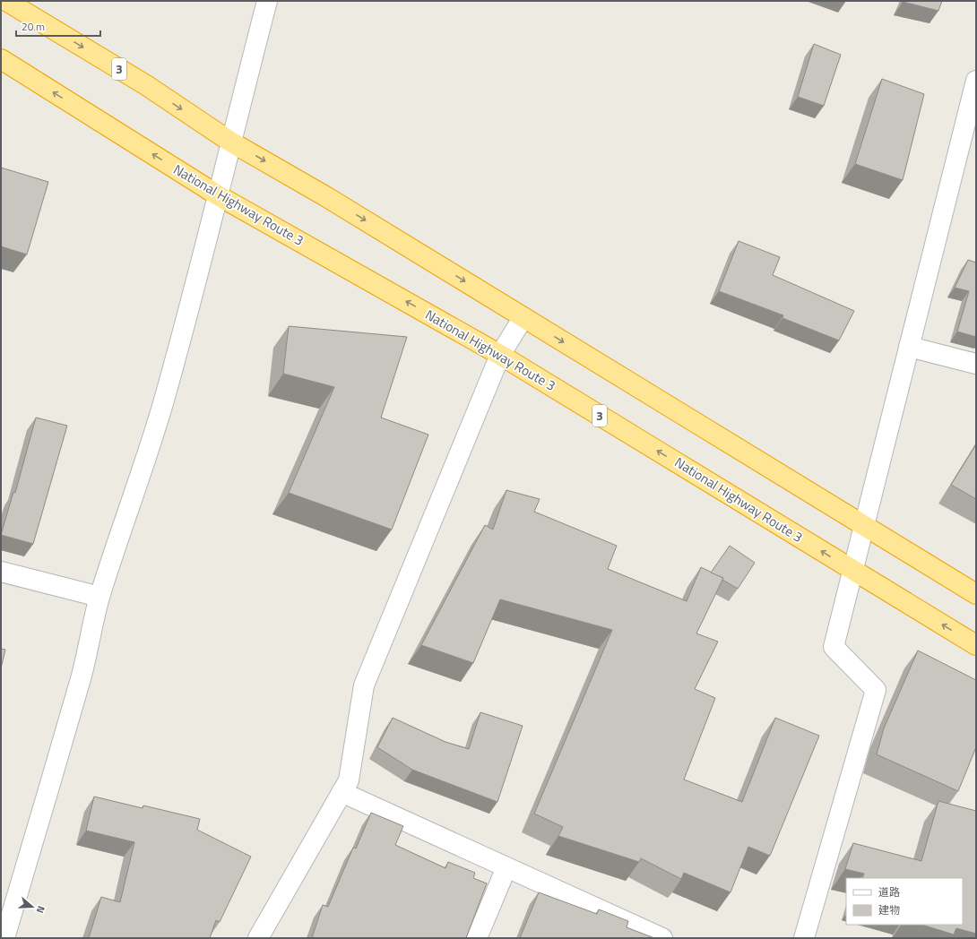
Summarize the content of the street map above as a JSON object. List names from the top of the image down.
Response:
{
  "streets": {
    "highway": ["3", "National Highway Route 3"]
  },
  "legend": ["道路", "建物"],
  "scale_bar": "20 m",
  "north": "right"
}
